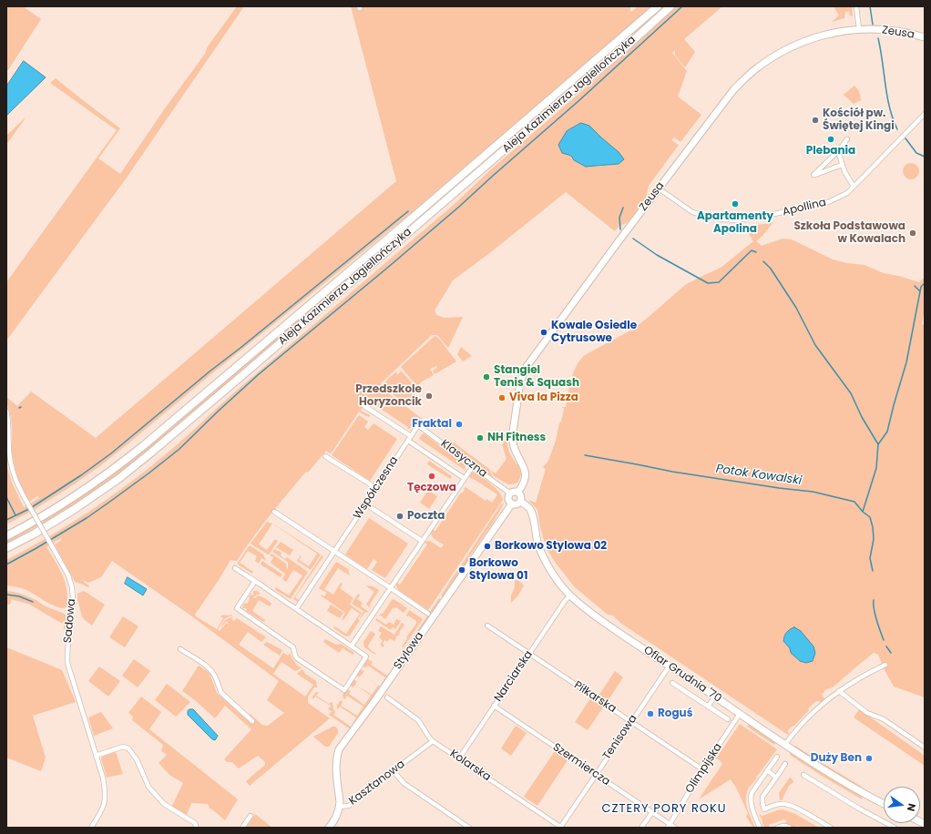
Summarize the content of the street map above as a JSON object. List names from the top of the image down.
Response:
{
  "streets": {
    "highway": ["Aleja Kazimierza Jagiellończyka"],
    "street": [
      "Zeusa",
      "Apollina",
      "Klasyczna",
      "Współczesna",
      "Sadowa",
      "Stylowa",
      "Ofiar Grudnia '70",
      "Narciarska",
      "Piłkarska",
      "Tenisowa",
      "Szermiercza",
      "Kolarska",
      "Olimpijska",
      "Kasztanowa"
    ]
  },
  "crossings": [
    ["Zeusa", "Apollina"],
    ["Zeusa", "Klasyczna"],
    ["Zeusa", "Stylowa"],
    ["Zeusa", "Ofiar Grudnia '70"],
    ["Klasyczna", "Współczesna"],
    ["Klasyczna", "Stylowa"],
    ["Klasyczna", "Ofiar Grudnia '70"],
    ["Stylowa", "Ofiar Grudnia '70"],
    ["Stylowa", "Kasztanowa"],
    ["Ofiar Grudnia '70", "Narciarska"],
    ["Ofiar Grudnia '70", "Tenisowa"],
    ["Ofiar Grudnia '70", "Olimpijska"],
    ["Narciarska", "Piłkarska"],
    ["Narciarska", "Szermiercza"],
    ["Narciarska", "Kolarska"],
    ["Piłkarska", "Tenisowa"],
    ["Piłkarska", "Olimpijska"],
    ["Tenisowa", "Szermiercza"],
    ["Tenisowa", "Kolarska"],
    ["Szermiercza", "Olimpijska"],
    ["Kolarska", "Kasztanowa"]
  ],
  "districts": ["CZTERY PORY ROKU"],
  "water": ["Potok Kowalski"],
  "places": [
    "Kościół pw. Świętej Kingi",
    "Plebania",
    "Apartamenty Apolina",
    "Szkoła Podstawowa w Kowalach",
    "Kowale Osiedle Cytrusowe",
    "Stangiel Tenis & Squash",
    "Przedszkole Horyzoncik",
    "Viva la Pizza",
    "Fraktal",
    "NH Fitness",
    "Tęczowa",
    "Poczta",
    "Borkowo Stylowa 02",
    "Borkowo Stylowa 01",
    "Roguś",
    "Duży Ben"
  ],
  "north": "right"
}
